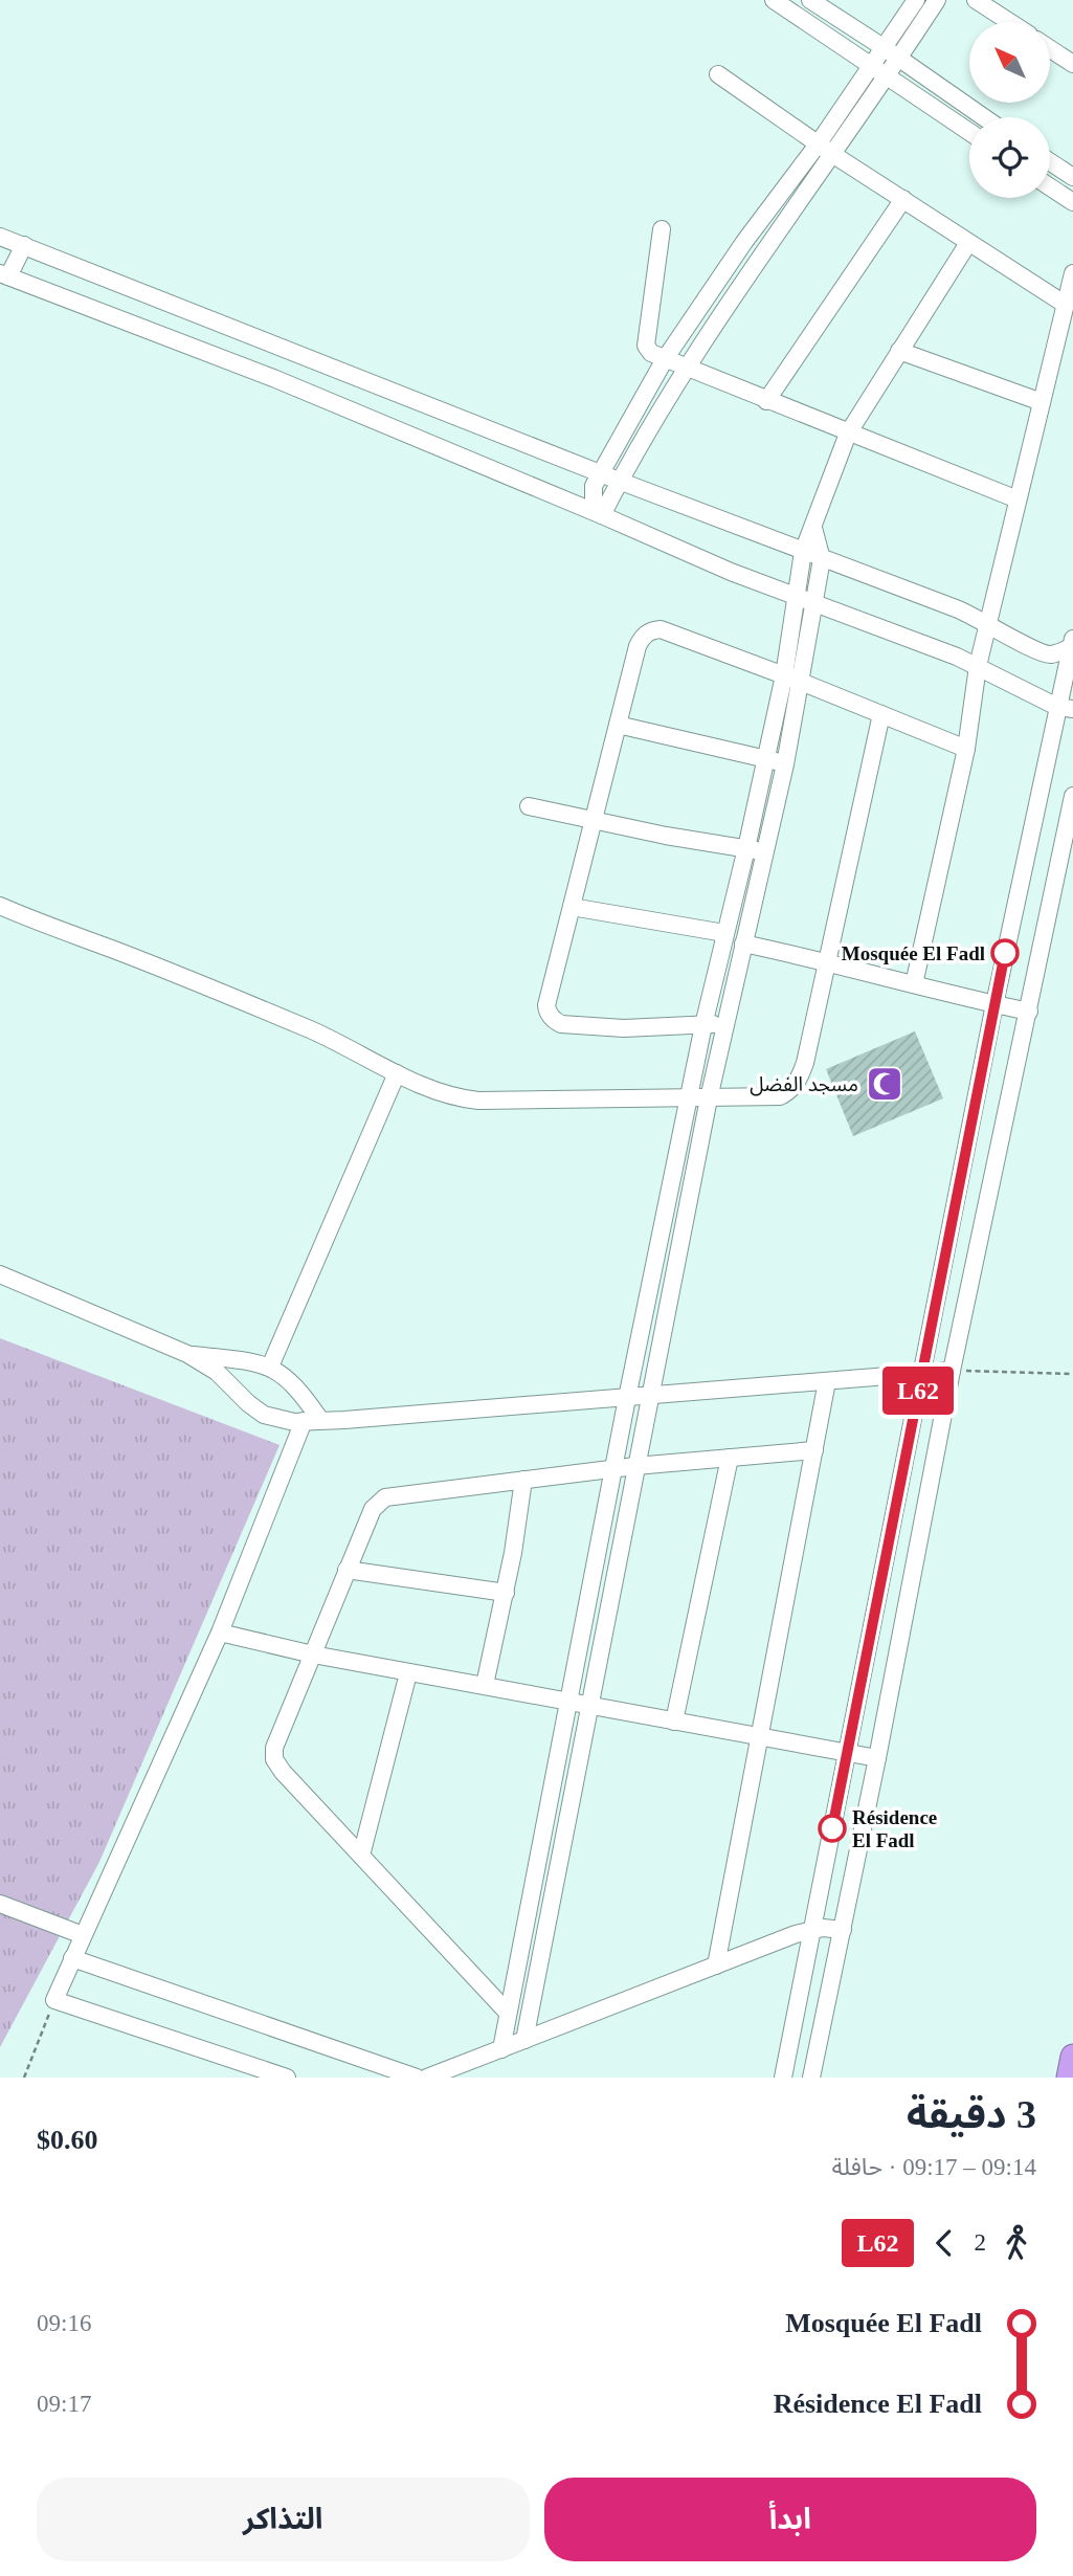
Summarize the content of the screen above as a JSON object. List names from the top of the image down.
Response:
{
  "places": {
    "other": ["Mosquée El Fadl", "Résidence El Fadl"],
    "mosque": ["مسجد الفضل"]
  },
  "lines": ["bus line L62"],
  "north": "top left",
  "page": {
    "on_map": "L62",
    "heading": ["3 دقيقة", "09:14 – 09:17 · حافلة", "$0.60"],
    "legs": ["2", "L62"],
    "list": [
      {
        "name": "Mosquée El Fadl",
        "value": "09:16"
      },
      {
        "name": "Résidence El Fadl",
        "value": "09:17"
      }
    ],
    "buttons": ["ابدأ", "التذاكر"]
  }
}
